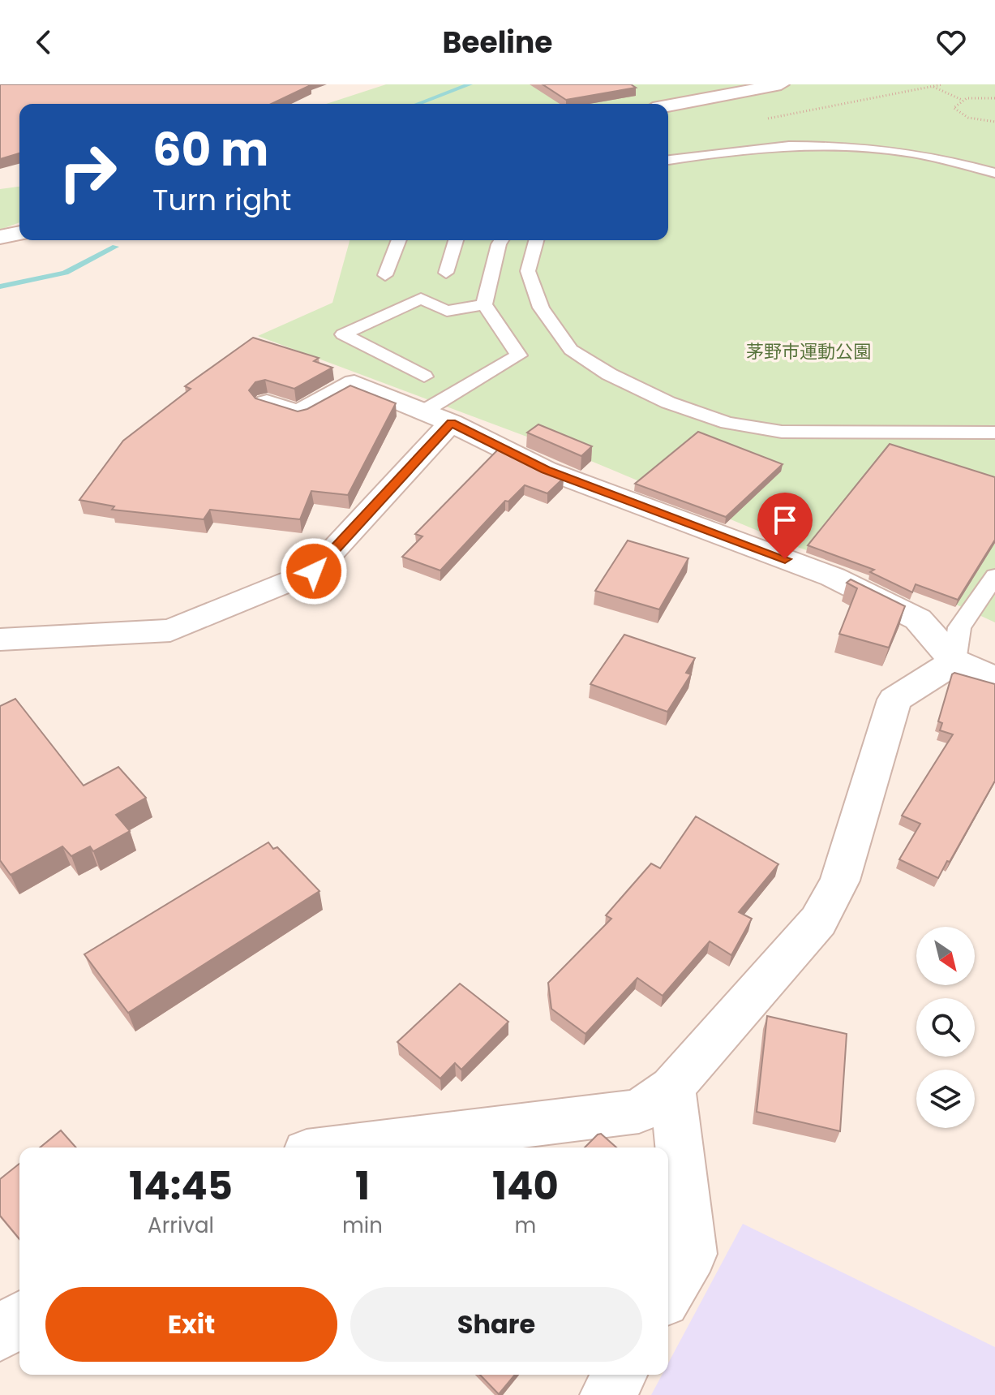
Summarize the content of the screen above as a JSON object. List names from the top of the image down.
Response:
{
  "parks": ["茅野市運動公園"],
  "north": "bottom right",
  "page": {
    "header": "Beeline",
    "turn": ["60 m", "Turn right"],
    "eta": [
      "14:45",
      "Arrival",
      "1",
      "min",
      "140",
      "m"
    ],
    "buttons": ["Exit", "Share"]
  }
}
